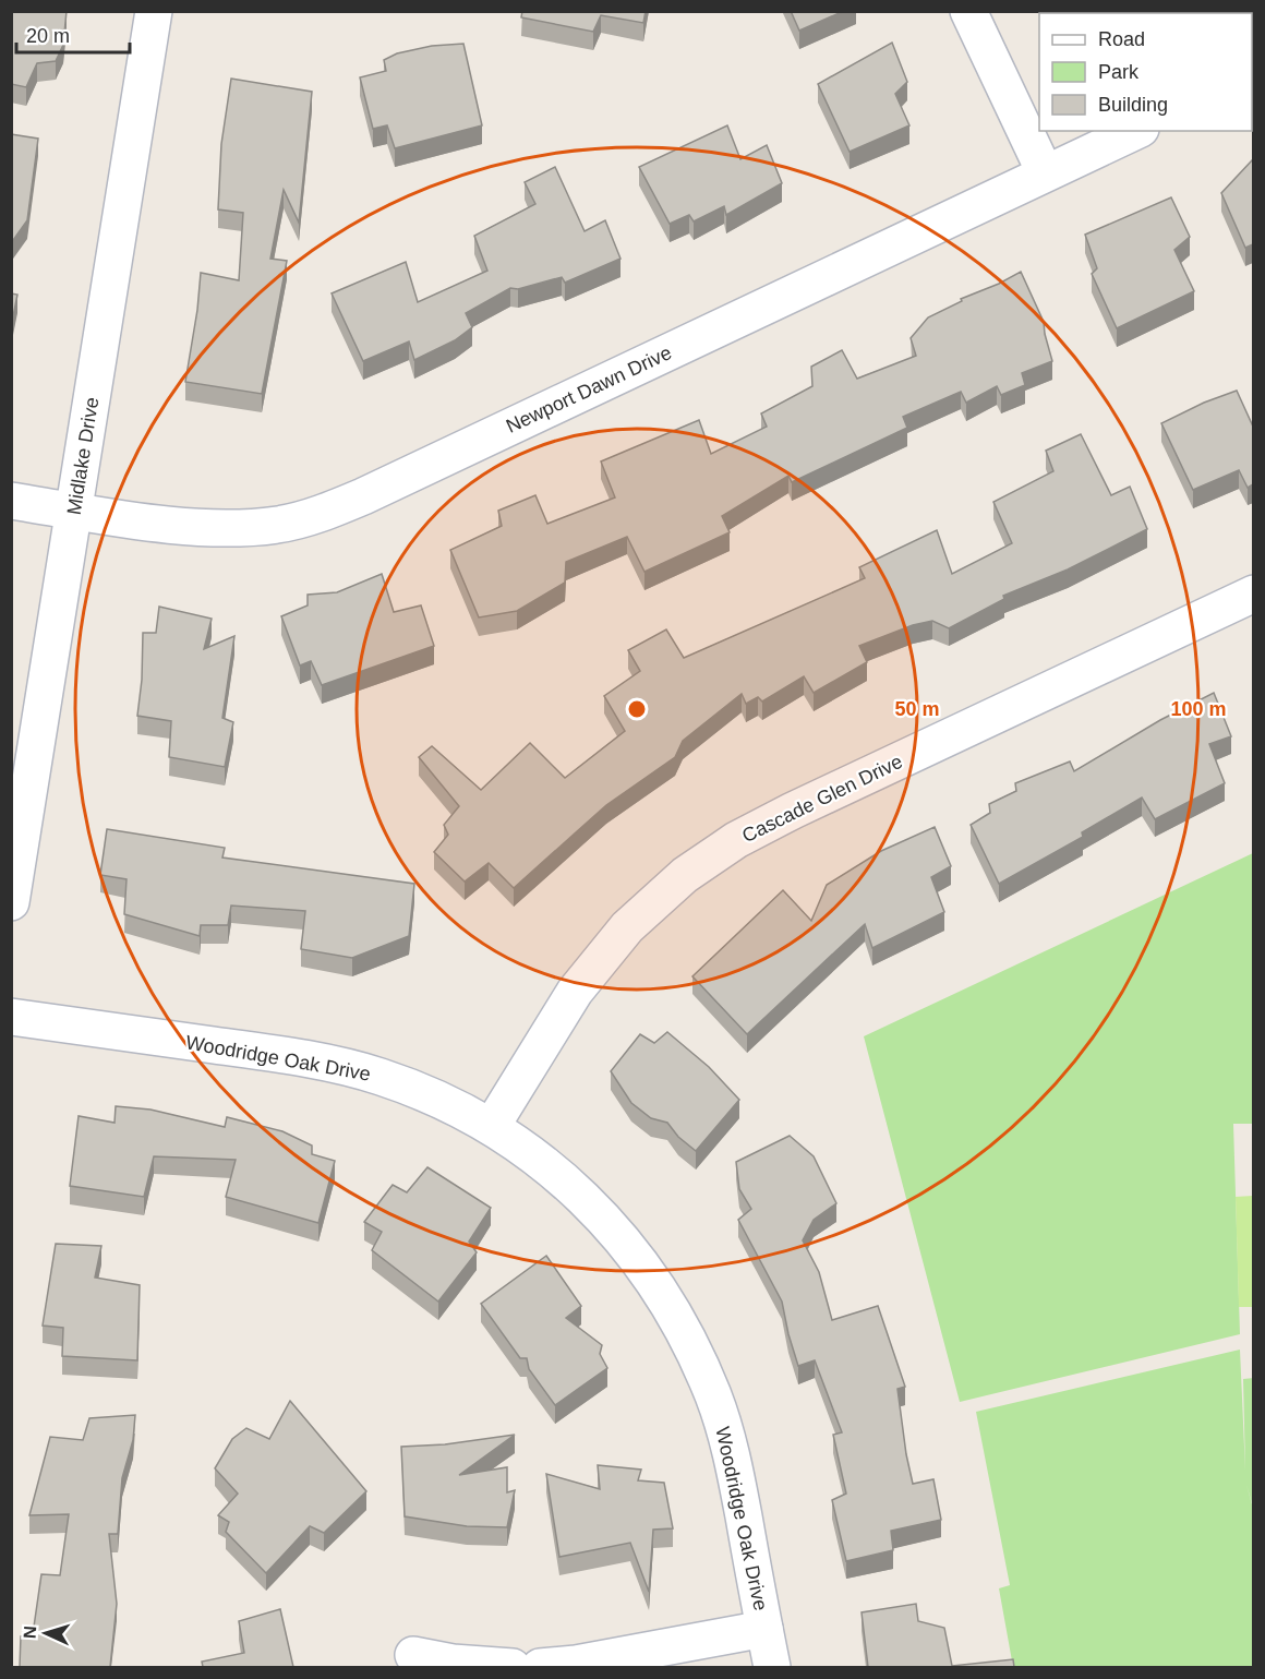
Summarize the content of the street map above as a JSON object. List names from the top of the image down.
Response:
{
  "streets": {
    "street": [
      "Newport Dawn Drive",
      "Midlake Drive",
      "Cascade Glen Drive",
      "Woodridge Oak Drive"
    ]
  },
  "crossings": [
    ["Newport Dawn Drive", "Midlake Drive"],
    ["Cascade Glen Drive", "Woodridge Oak Drive"]
  ],
  "legend": ["Road", "Park", "Building"],
  "scale_bar": "20 m",
  "north": "left",
  "rings": ["50 m", "100 m"]
}
